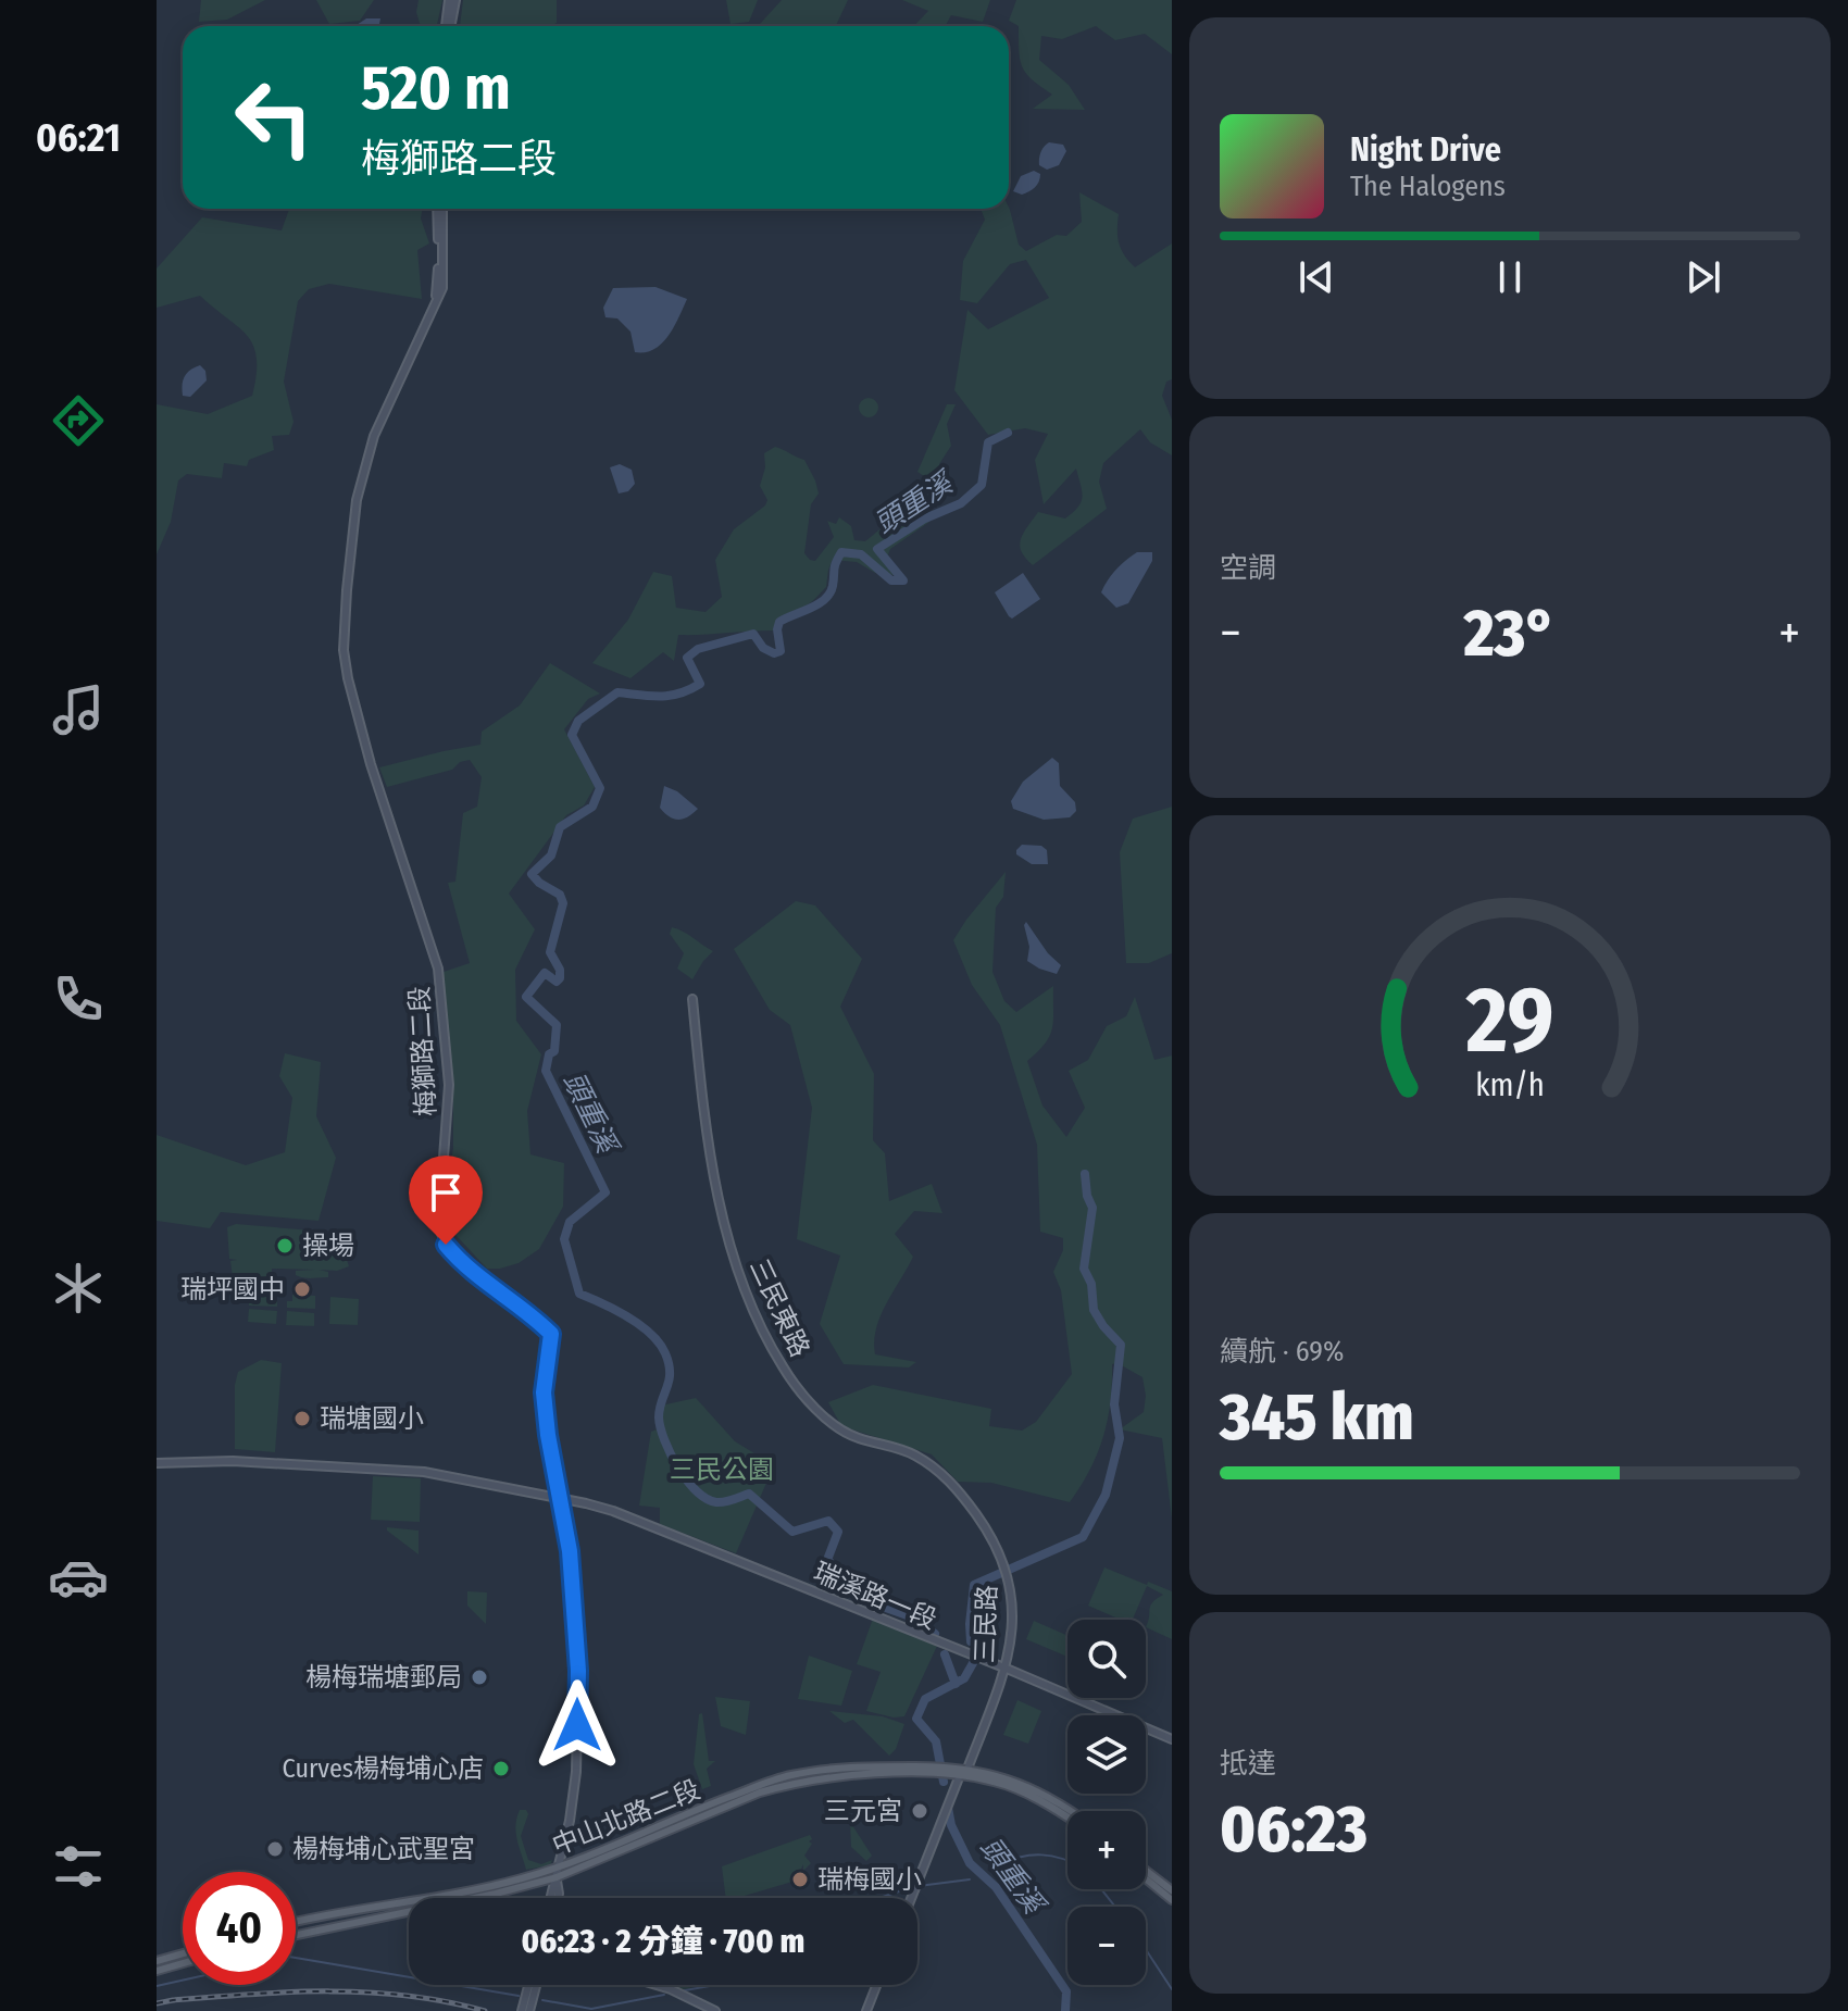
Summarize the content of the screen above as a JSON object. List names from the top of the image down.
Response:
{
  "streets": {
    "main road": ["中山北路二段"],
    "street": [
      "梅獅路二段",
      "三民東路",
      "瑞溪路一段",
      "三民路"
    ]
  },
  "crossings": [
    ["梅獅路二段", "瑞溪路一段"],
    ["梅獅路二段", "中山北路二段"],
    ["三民東路", "三民路"],
    ["瑞溪路一段", "三民路"],
    ["三民路", "中山北路二段"]
  ],
  "water": ["頭重溪"],
  "parks": ["三民公園"],
  "places": [
    "操場",
    "瑞坪國中",
    "瑞塘國小",
    "楊梅瑞塘郵局",
    "Curves楊梅埔心店",
    "三元宮",
    "楊梅埔心武聖宮",
    "瑞梅國小"
  ],
  "page": {
    "tabs": "06:21",
    "turn": ["520 m", "梅獅路二段"],
    "song": ["Night Drive", "The Halogens"],
    "tile": [
      "空調",
      ["續航 · 69%", "345 km"],
      ["抵達", "06:23"]
    ],
    "heat": ["−", "23°", "+"],
    "map_buttons": ["+", "−"],
    "limit": "40",
    "trip": "06:23 · 2 分鐘 · 700 m",
    "gauge": ["29", "km/h"]
  }
}
